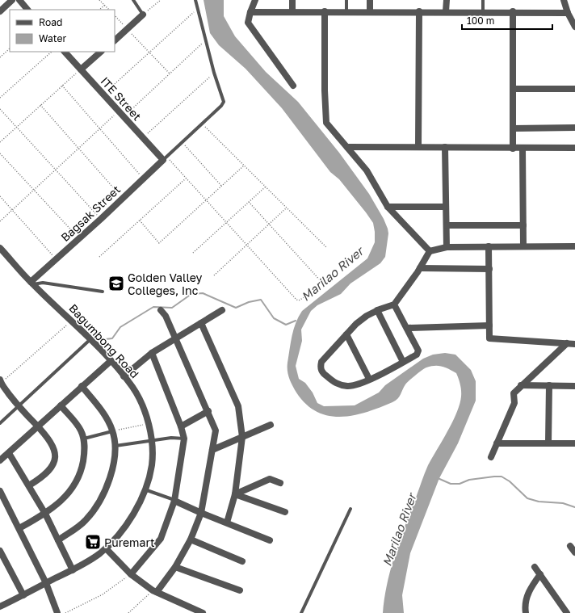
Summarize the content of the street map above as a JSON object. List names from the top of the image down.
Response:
{
  "streets": {
    "street": ["ITE Street", "Bagsak Street", "Bagumbong Road"]
  },
  "crossings": [
    ["ITE Street", "Bagsak Street"],
    ["Bagsak Street", "Bagumbong Road"]
  ],
  "water": ["Marilao River"],
  "places": {
    "school or university": ["Golden Valley Colleges, Inc"],
    "supermarket": ["Puremart"]
  },
  "legend": ["Road", "Water"],
  "scale_bar": "100 m"
}
